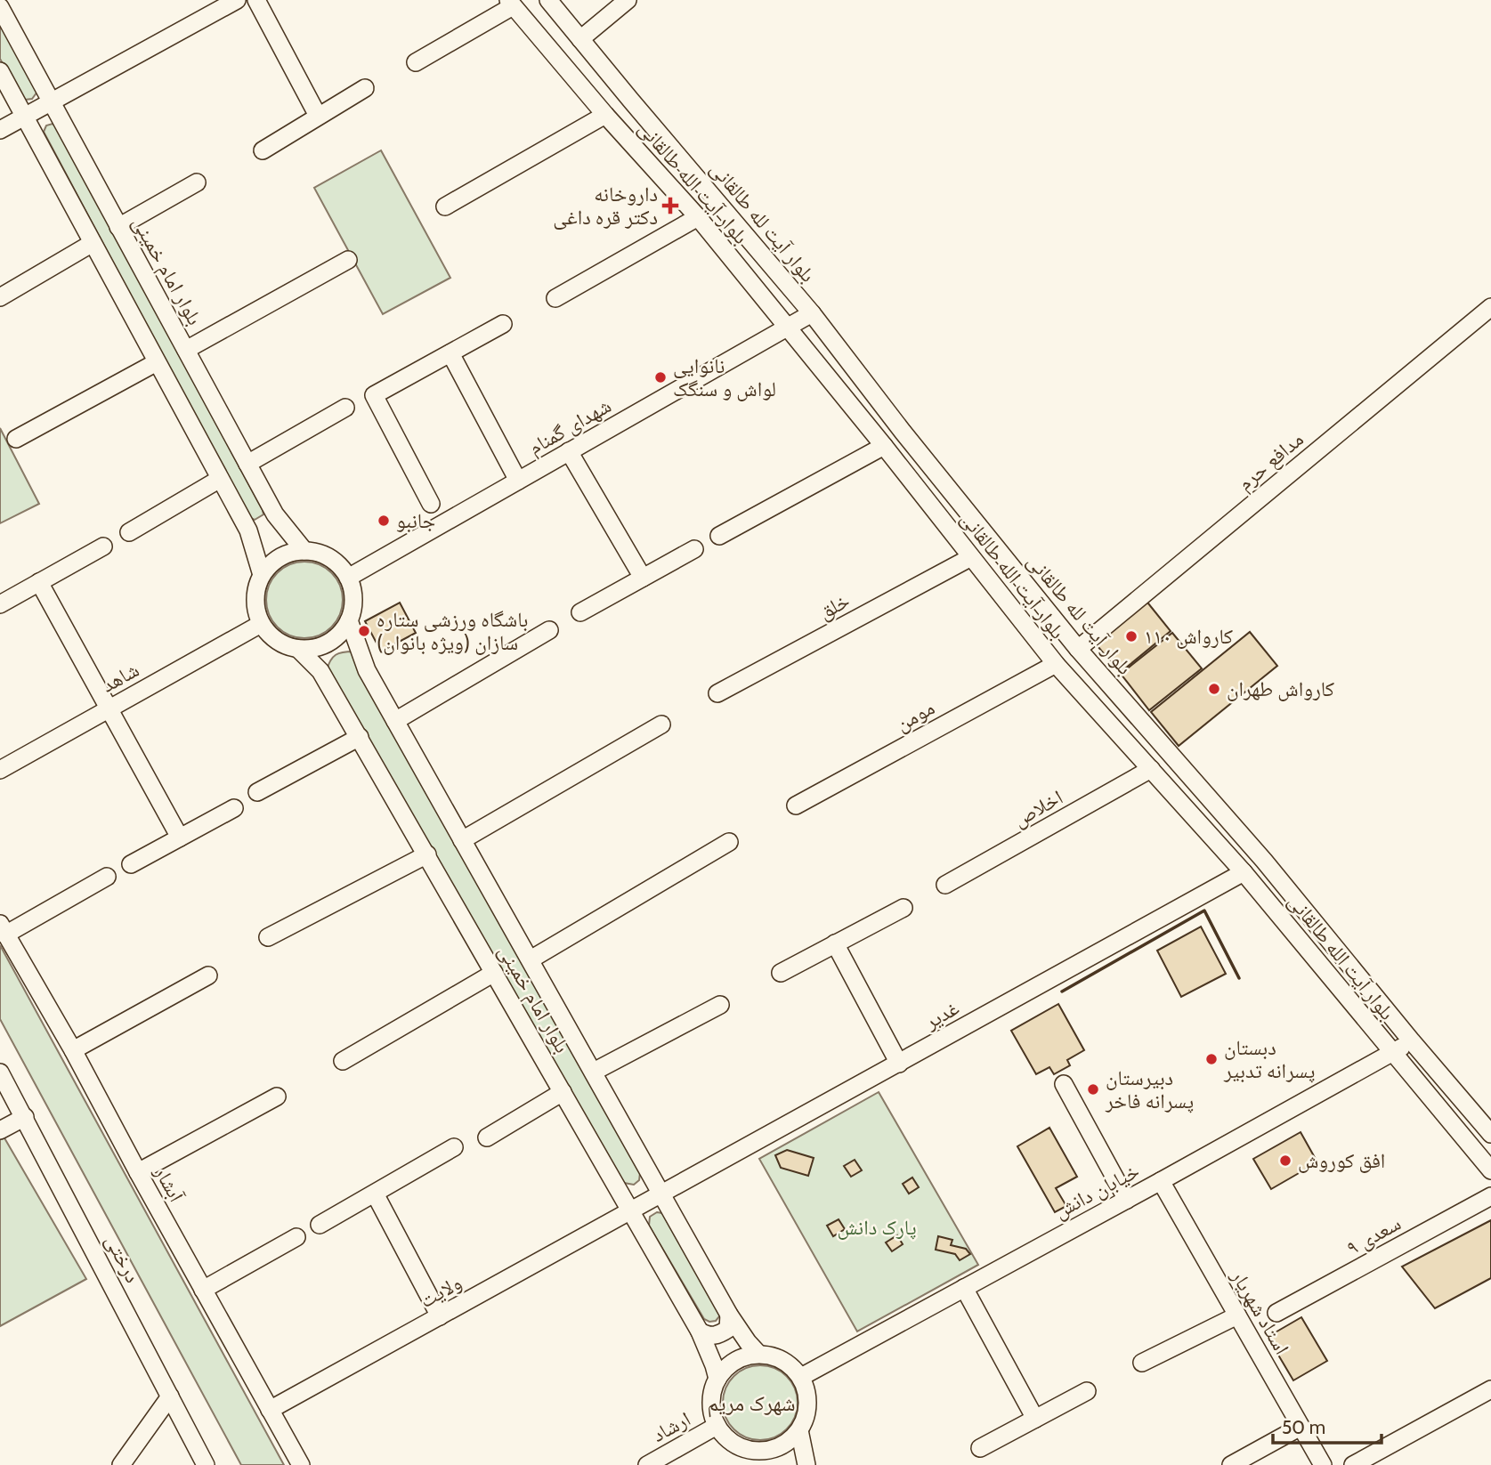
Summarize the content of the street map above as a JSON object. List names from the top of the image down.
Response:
{
  "streets": {
    "street": [
      "بلوار آیت الله طالقانی",
      "بلوار آیت لله طالقانی",
      "بلوار امام خمینی",
      "شهدای گمنام",
      "مدافع حرم",
      "خلق",
      "شاهد",
      "مومن",
      "اخلاص",
      "غدیر",
      "آبشار",
      "خیابان دانش",
      "سعدی ۹",
      "درختی",
      "ولایت",
      "استاد شهریار",
      "ارشاد"
    ]
  },
  "crossings": [
    ["بلوار آیت الله طالقانی", "شهدای گمنام"],
    ["بلوار آیت الله طالقانی", "خلق"],
    ["بلوار آیت الله طالقانی", "مومن"],
    ["بلوار آیت الله طالقانی", "اخلاص"],
    ["بلوار آیت الله طالقانی", "غدیر"],
    ["بلوار آیت الله طالقانی", "خیابان دانش"],
    ["بلوار آیت لله طالقانی", "شهدای گمنام"],
    ["بلوار آیت لله طالقانی", "مدافع حرم"],
    ["بلوار آیت لله طالقانی", "خیابان دانش"],
    ["بلوار امام خمینی", "شهدای گمنام"],
    ["بلوار امام خمینی", "شاهد"],
    ["بلوار امام خمینی", "غدیر"],
    ["بلوار امام خمینی", "خیابان دانش"],
    ["بلوار امام خمینی", "ولایت"],
    ["بلوار امام خمینی", "ارشاد"],
    ["شهدای گمنام", "شاهد"],
    ["غدیر", "ولایت"],
    ["آبشار", "ولایت"],
    ["خیابان دانش", "استاد شهریار"],
    ["خیابان دانش", "ارشاد"]
  ],
  "districts": ["شهرک مریم"],
  "parks": ["پارک دانش"],
  "places": {
    "health": ["داروخانه دکتر قره داغی"],
    "other": [
      "نانوایی لواش و سنگک",
      "جانبو",
      "باشگاه ورزشی ستاره سازان (ویژه بانوان)",
      "کارواش ۱۱۰",
      "کارواش طهران",
      "دبستان پسرانه تدبیر",
      "دبیرستان پسرانه فاخر",
      "افق کوروش"
    ]
  },
  "scale_bar": "50 m"
}
